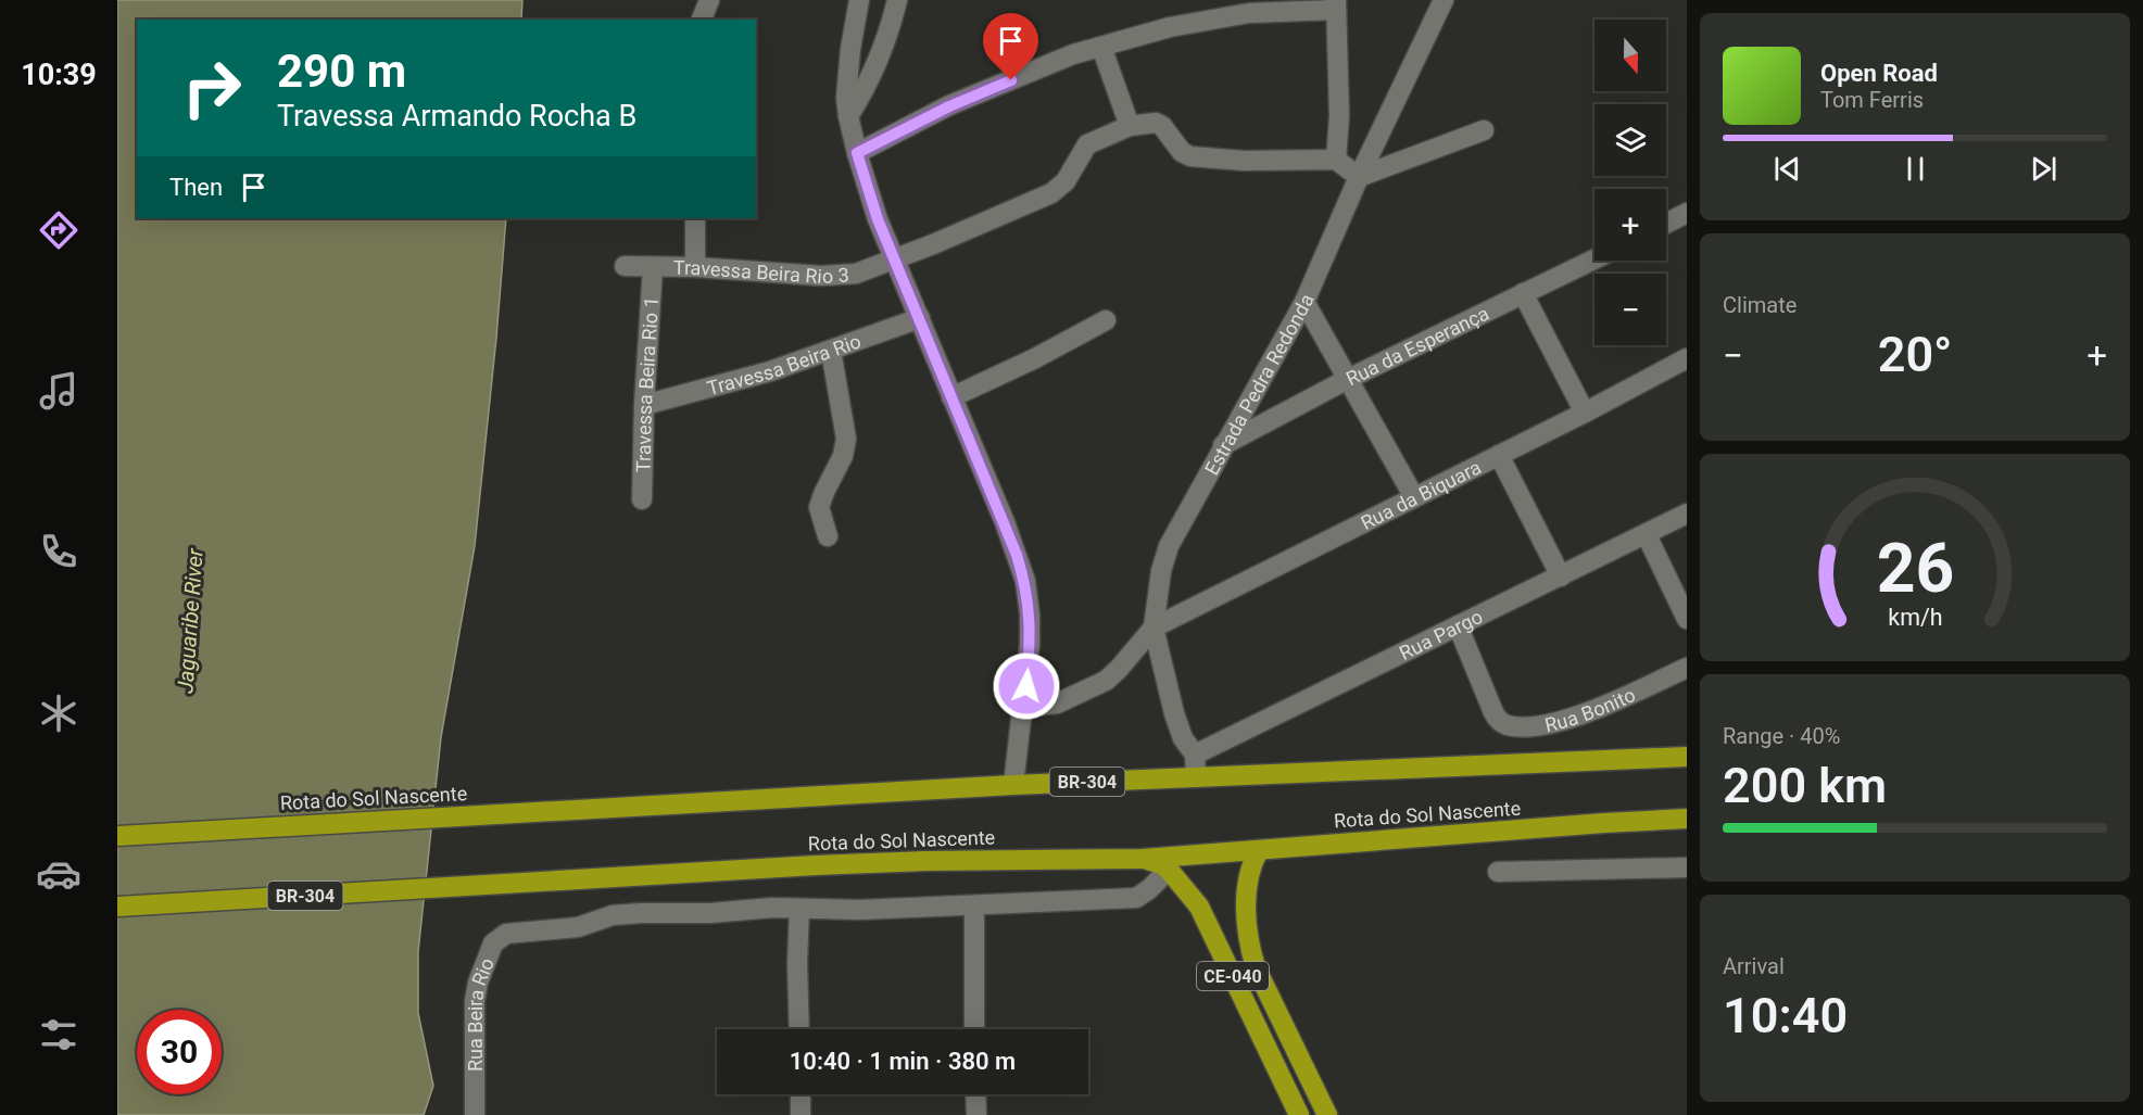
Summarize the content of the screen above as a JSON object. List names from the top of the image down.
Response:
{
  "streets": {
    "highway": ["BR-304", "Rota do Sol Nascente", "CE-040"],
    "street": [
      "Travessa Beira Rio 3",
      "Rua da Esperança",
      "Travessa Beira Rio",
      "Travessa Beira Rio 1",
      "Estrada Pedra Redonda",
      "Rua da Biquara",
      "Rua Pargo",
      "Rua Bonito",
      "Rua Beira Rio"
    ]
  },
  "crossings": [
    ["Travessa Beira Rio 3", "Travessa Beira Rio 1"],
    ["Rua da Esperança", "Estrada Pedra Redonda"],
    ["Travessa Beira Rio", "Travessa Beira Rio 1"],
    ["Estrada Pedra Redonda", "Rua da Biquara"],
    ["Rua Pargo", "Rua Bonito"],
    ["Rota do Sol Nascente", "CE-040"],
    ["CE-040", "Rua Beira Rio"]
  ],
  "water": ["Jaguaribe River"],
  "north": "bottom",
  "page": {
    "tabs": "10:39",
    "map_buttons": ["+", "−"],
    "turn": ["290 m", "Travessa Armando Rocha B"],
    "song": ["Open Road", "Tom Ferris"],
    "then": "Then",
    "tile": [
      "Climate",
      ["Range · 40%", "200 km"],
      ["Arrival", "10:40"]
    ],
    "heat": ["−", "20°", "+"],
    "limit": "30",
    "trip": "10:40 · 1 min · 380 m",
    "gauge": ["26", "km/h"]
  }
}
